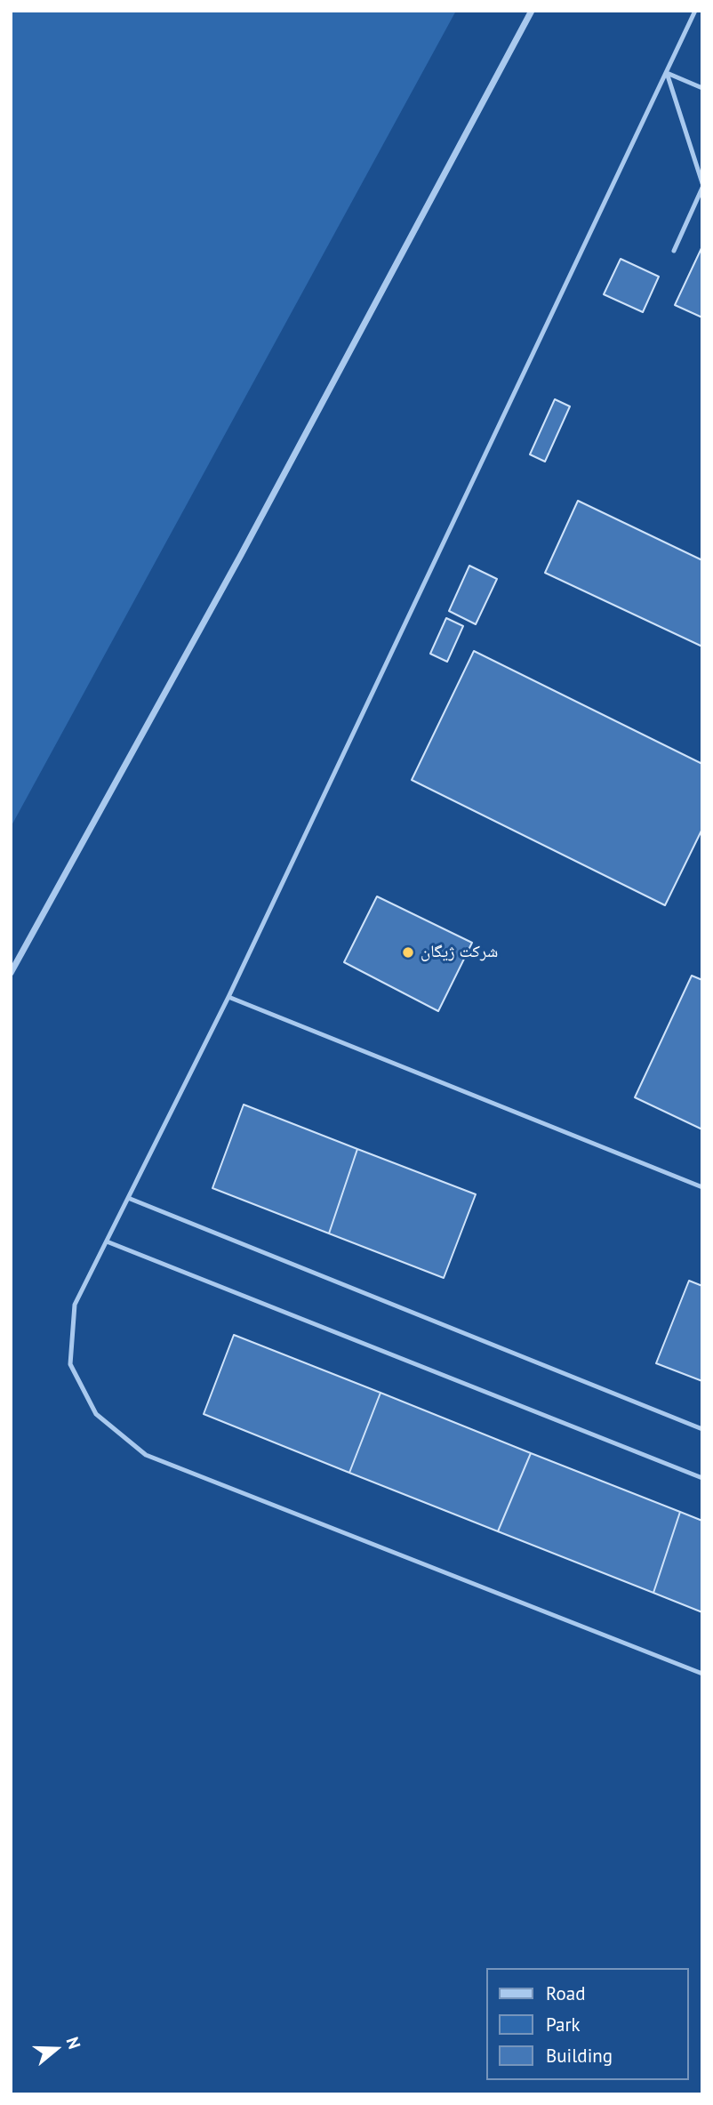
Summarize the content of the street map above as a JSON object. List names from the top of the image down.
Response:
{
  "places": ["شرکت ژیگان"],
  "legend": ["Road", "Park", "Building"],
  "north": "right"
}
